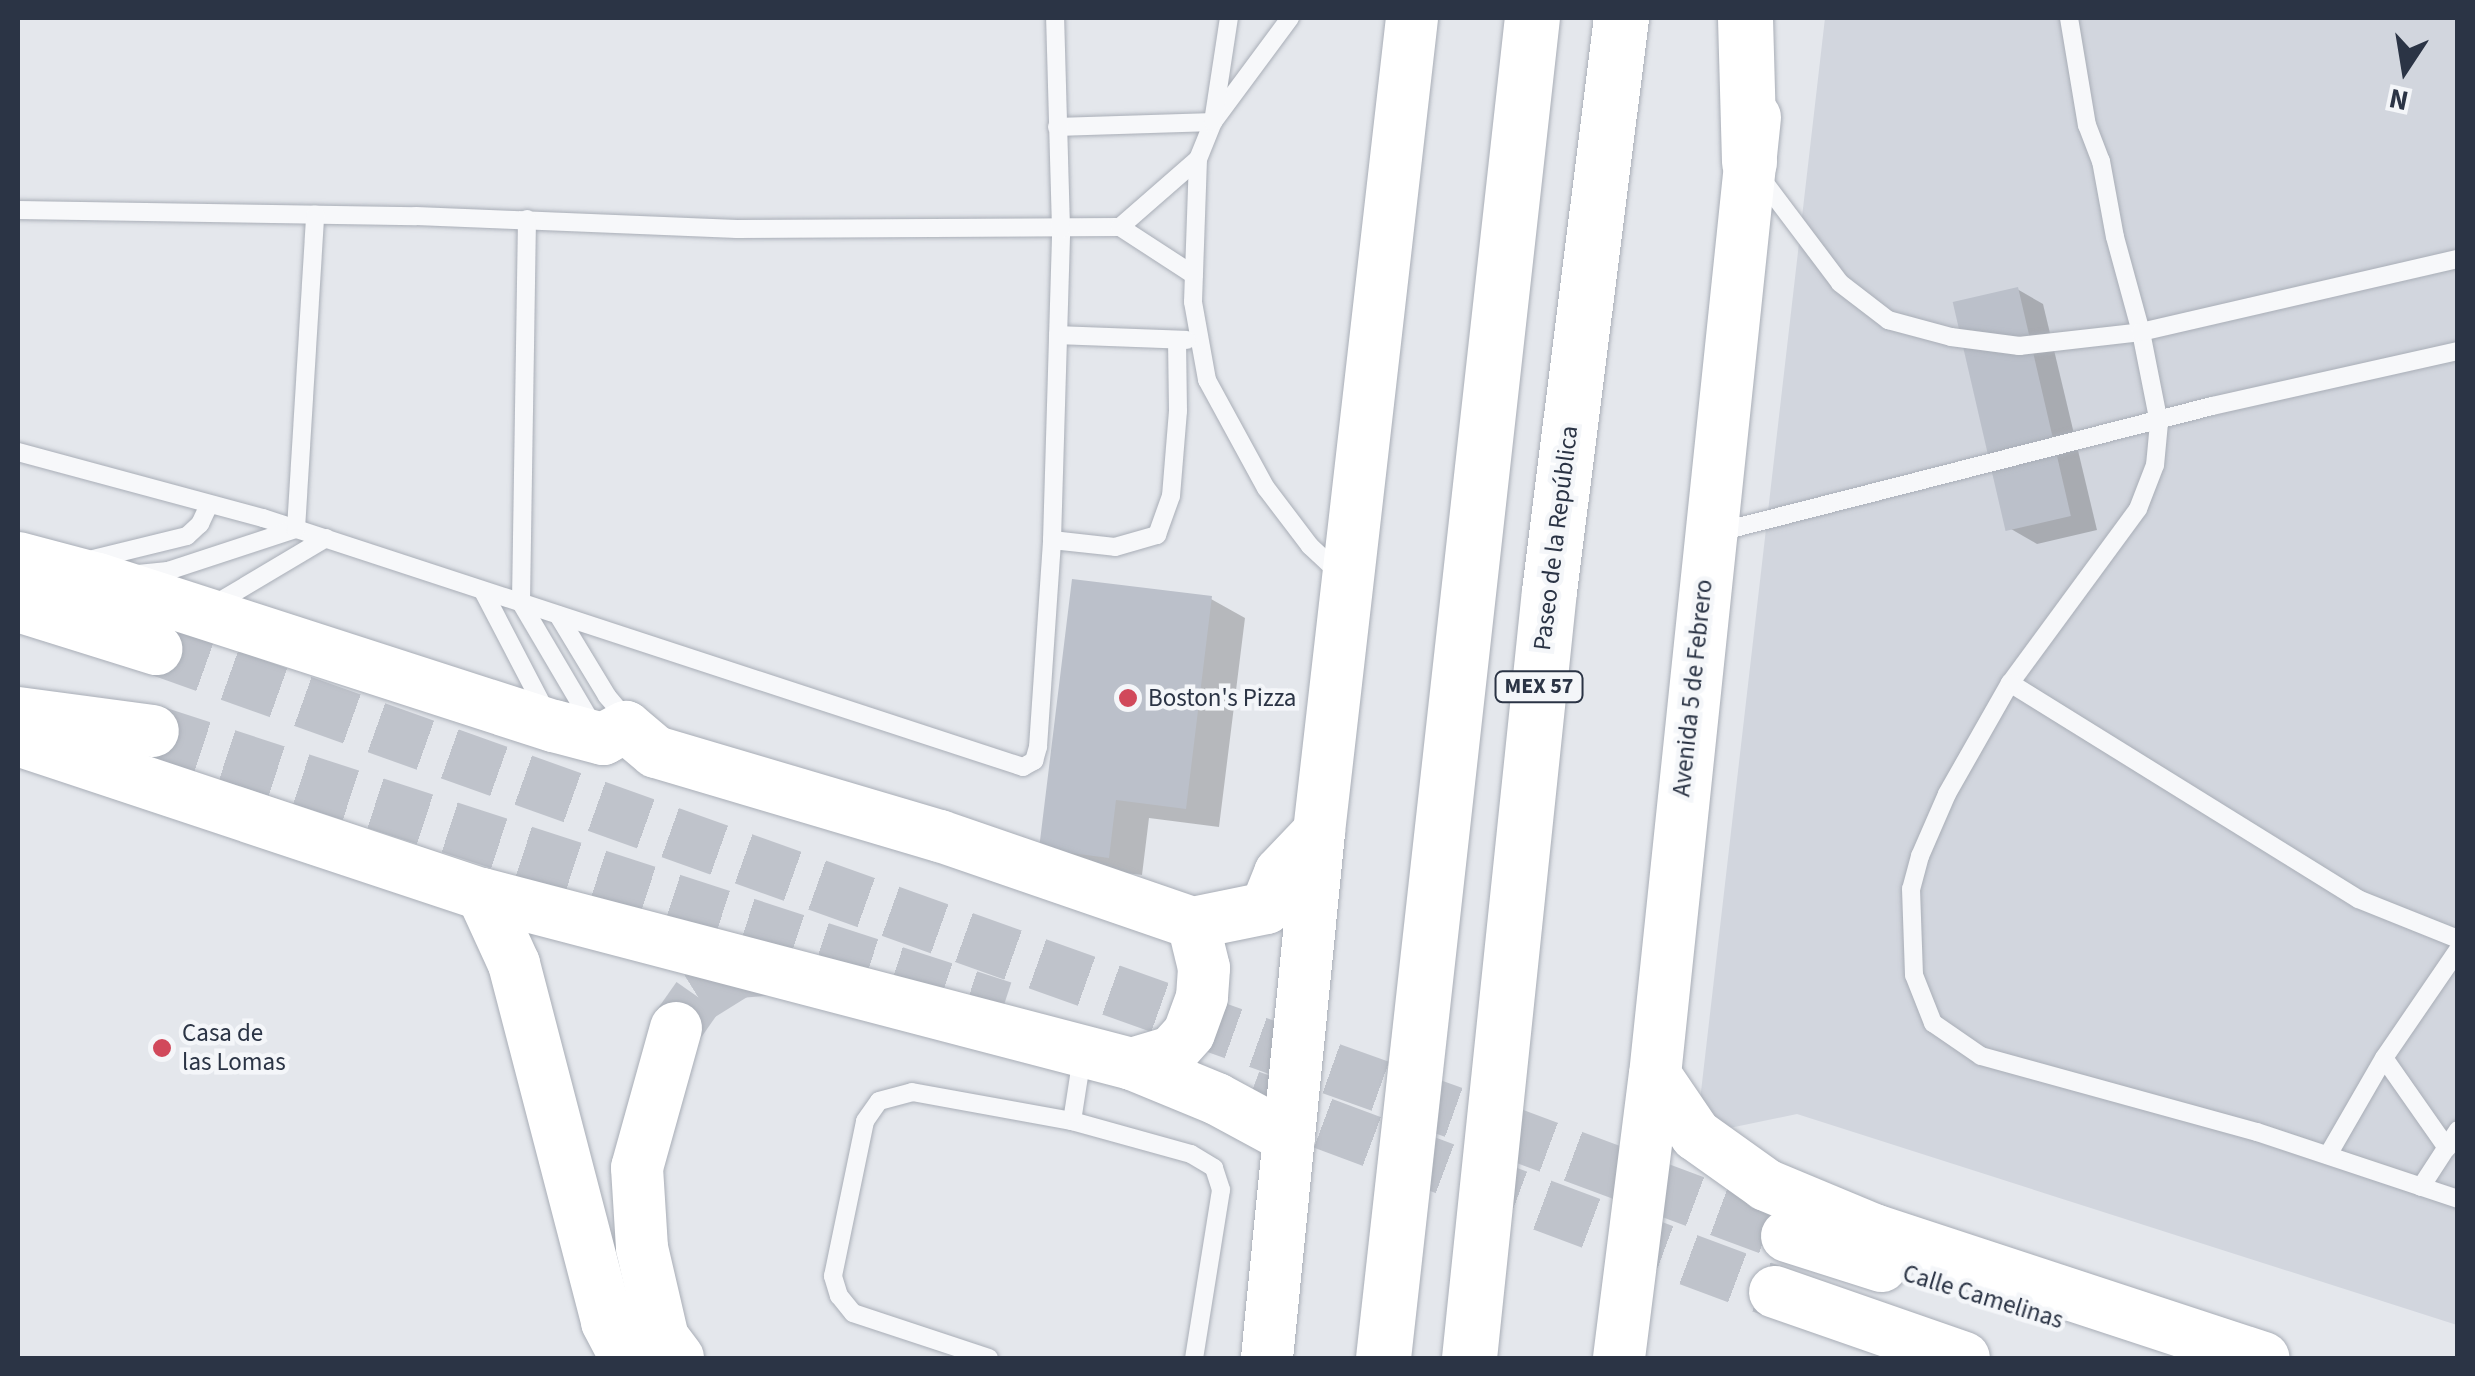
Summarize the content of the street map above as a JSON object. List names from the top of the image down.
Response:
{
  "streets": {
    "highway": ["Paseo de la República", "MEX 57"],
    "main road": ["Avenida 5 de Febrero", "Calle Camelinas"]
  },
  "places": ["Boston's Pizza", "Casa de las Lomas"],
  "north": "bottom"
}
